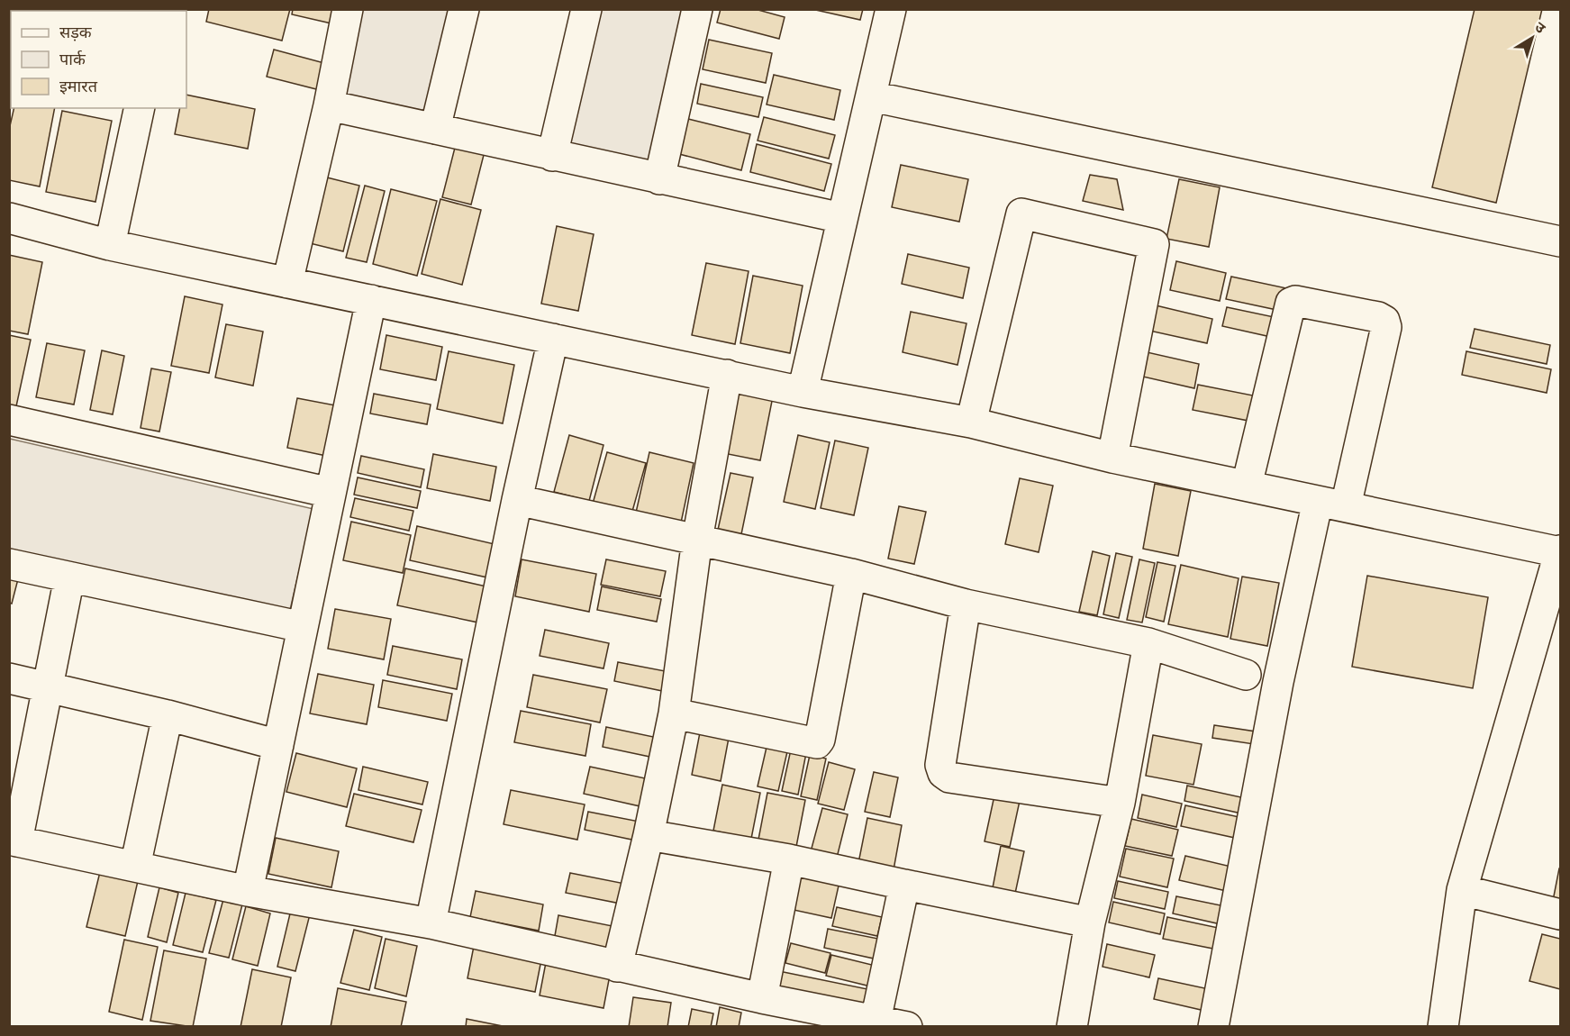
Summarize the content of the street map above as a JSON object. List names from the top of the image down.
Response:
{
  "legend": ["सड़क", "पार्क", "इमारत"],
  "north": "top right"
}
